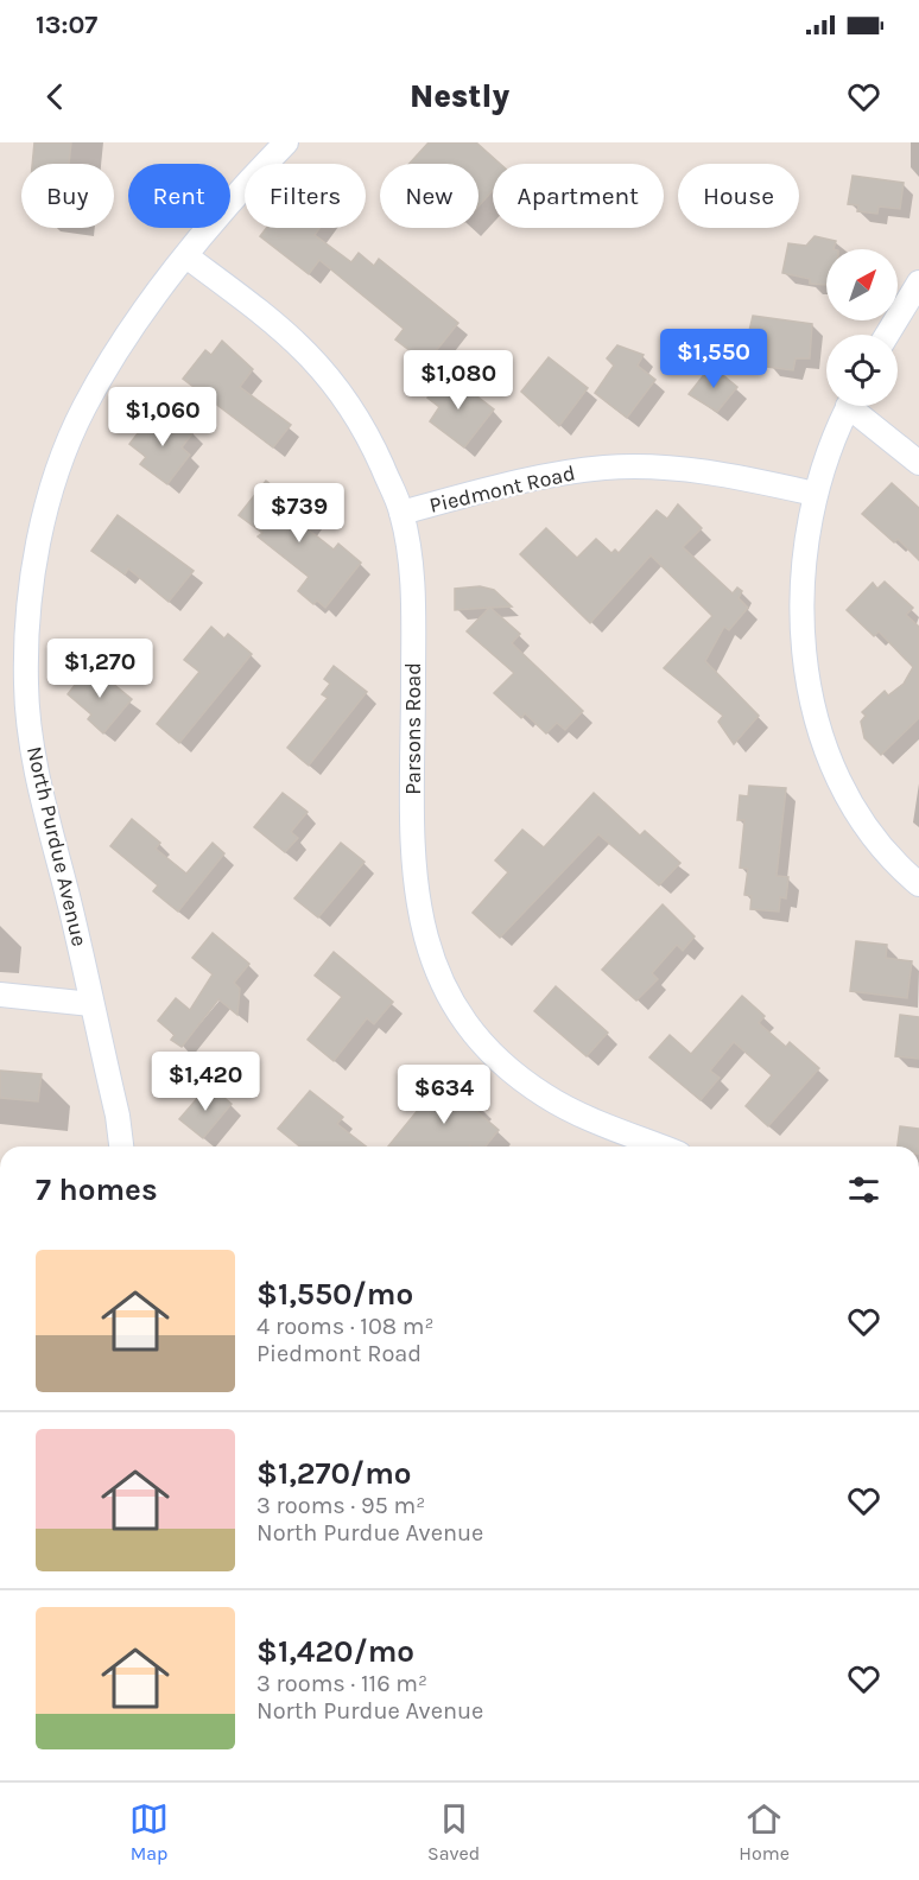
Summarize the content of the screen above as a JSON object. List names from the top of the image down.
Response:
{
  "streets": {
    "street": ["Piedmont Road", "Parsons Road", "North Purdue Avenue"]
  },
  "crossings": [
    ["Piedmont Road", "Parsons Road"],
    ["Parsons Road", "North Purdue Avenue"]
  ],
  "north": "top right",
  "page": {
    "status": "13:07",
    "header": "Nestly",
    "chip": [
      "Buy",
      "Rent",
      "Filters",
      "New",
      "Apartment",
      "House"
    ],
    "price": [
      "$1,550",
      "$1,080",
      "$1,060",
      "$739",
      "$1,270",
      "$1,420",
      "$634"
    ],
    "heading": "7 homes",
    "list": [
      {
        "name": "$1,550/mo",
        "note": "4 rooms · 108 m² · Piedmont Road"
      },
      {
        "name": "$1,270/mo",
        "note": "3 rooms · 95 m² · North Purdue Avenue"
      },
      {
        "name": "$1,420/mo",
        "note": "3 rooms · 116 m² · North Purdue Avenue"
      }
    ],
    "tabs": ["Map", "Saved", "Home"]
  }
}
